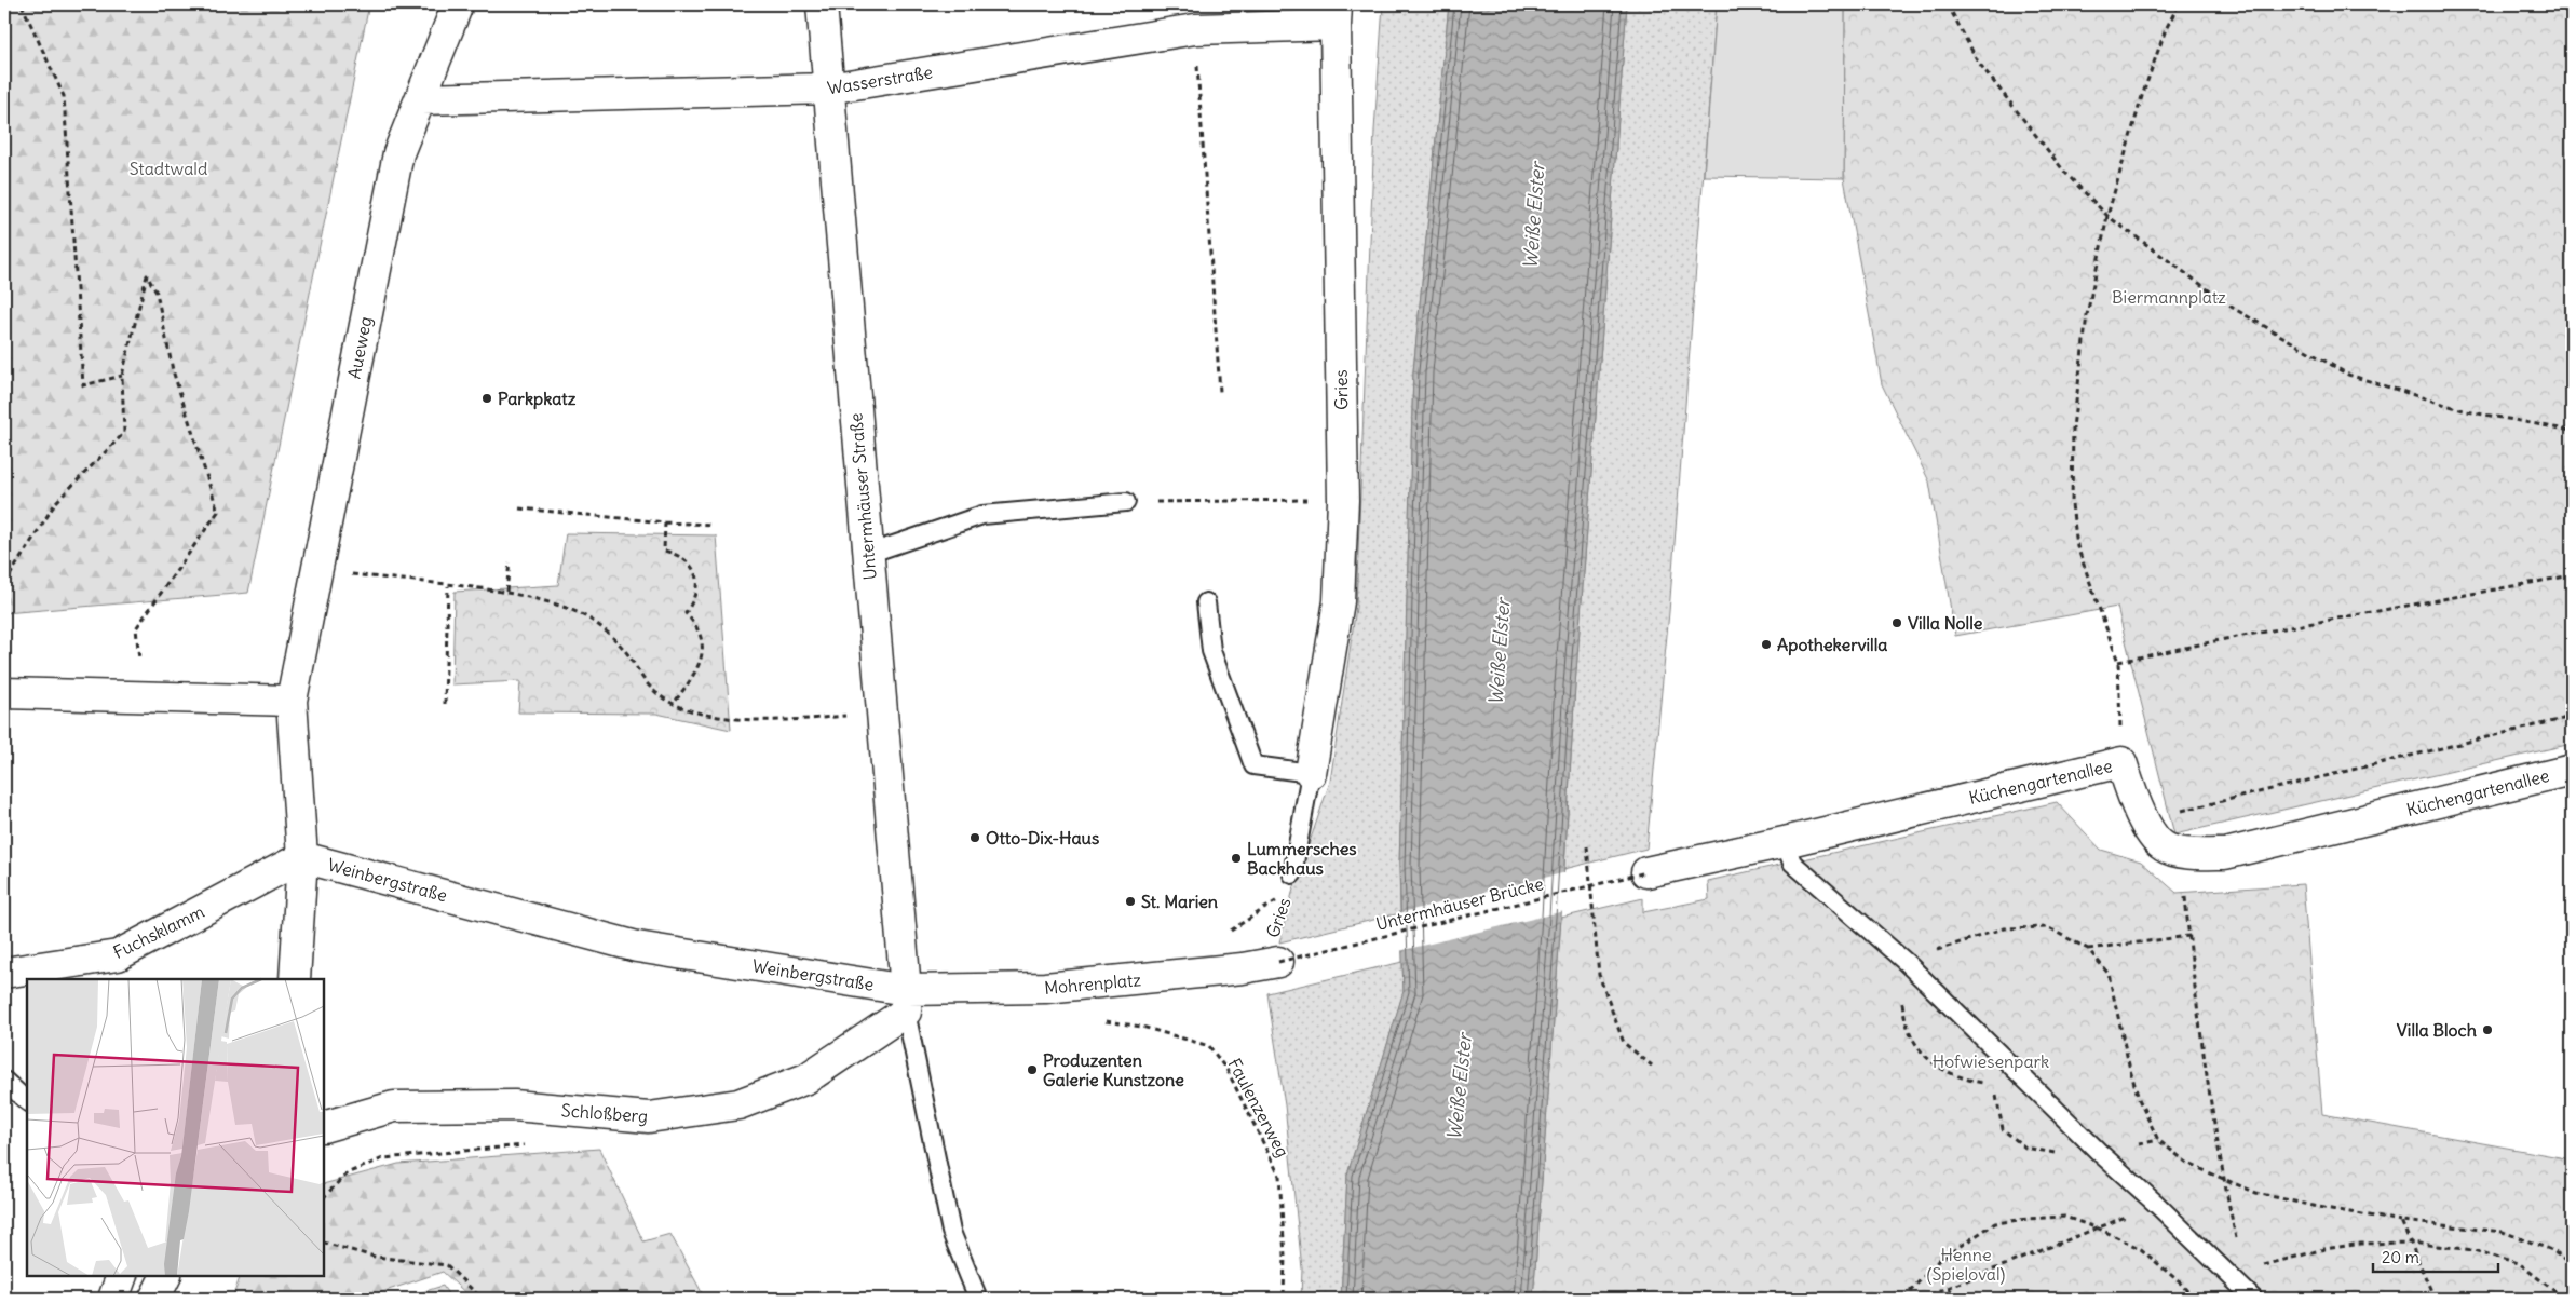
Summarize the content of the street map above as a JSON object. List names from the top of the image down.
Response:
{
  "streets": {
    "street": [
      "Wasserstraße",
      "Aueweg",
      "Gries",
      "Untermhäuser Straße",
      "Küchengartenallee",
      "Weinbergstraße",
      "Fuchsklamm",
      "Mohrenplatz",
      "Schloßberg"
    ],
    "path": ["Untermhäuser Brücke", "Faulenzerweg"]
  },
  "crossings": [
    ["Wasserstraße", "Aueweg"],
    ["Wasserstraße", "Gries"],
    ["Wasserstraße", "Untermhäuser Straße"],
    ["Gries", "Untermhäuser Brücke"],
    ["Gries", "Mohrenplatz"],
    ["Untermhäuser Straße", "Weinbergstraße"],
    ["Untermhäuser Straße", "Mohrenplatz"],
    ["Untermhäuser Straße", "Schloßberg"],
    ["Küchengartenallee", "Untermhäuser Brücke"],
    ["Weinbergstraße", "Fuchsklamm"],
    ["Weinbergstraße", "Mohrenplatz"],
    ["Weinbergstraße", "Schloßberg"],
    ["Untermhäuser Brücke", "Mohrenplatz"],
    ["Mohrenplatz", "Faulenzerweg"],
    ["Mohrenplatz", "Schloßberg"]
  ],
  "water": ["Weiße Elster"],
  "parks": [
    "Stadtwald",
    "Biermannplatz",
    "Hofwiesenpark",
    "Henne (Spieloval)"
  ],
  "places": [
    "Parkpkatz",
    "Villa Nolle",
    "Apothekervilla",
    "Otto-Dix-Haus",
    "Lummersches Backhaus",
    "St. Marien",
    "Villa Bloch",
    "Produzenten Galerie Kunstzone"
  ],
  "scale_bar": "20 m"
}
